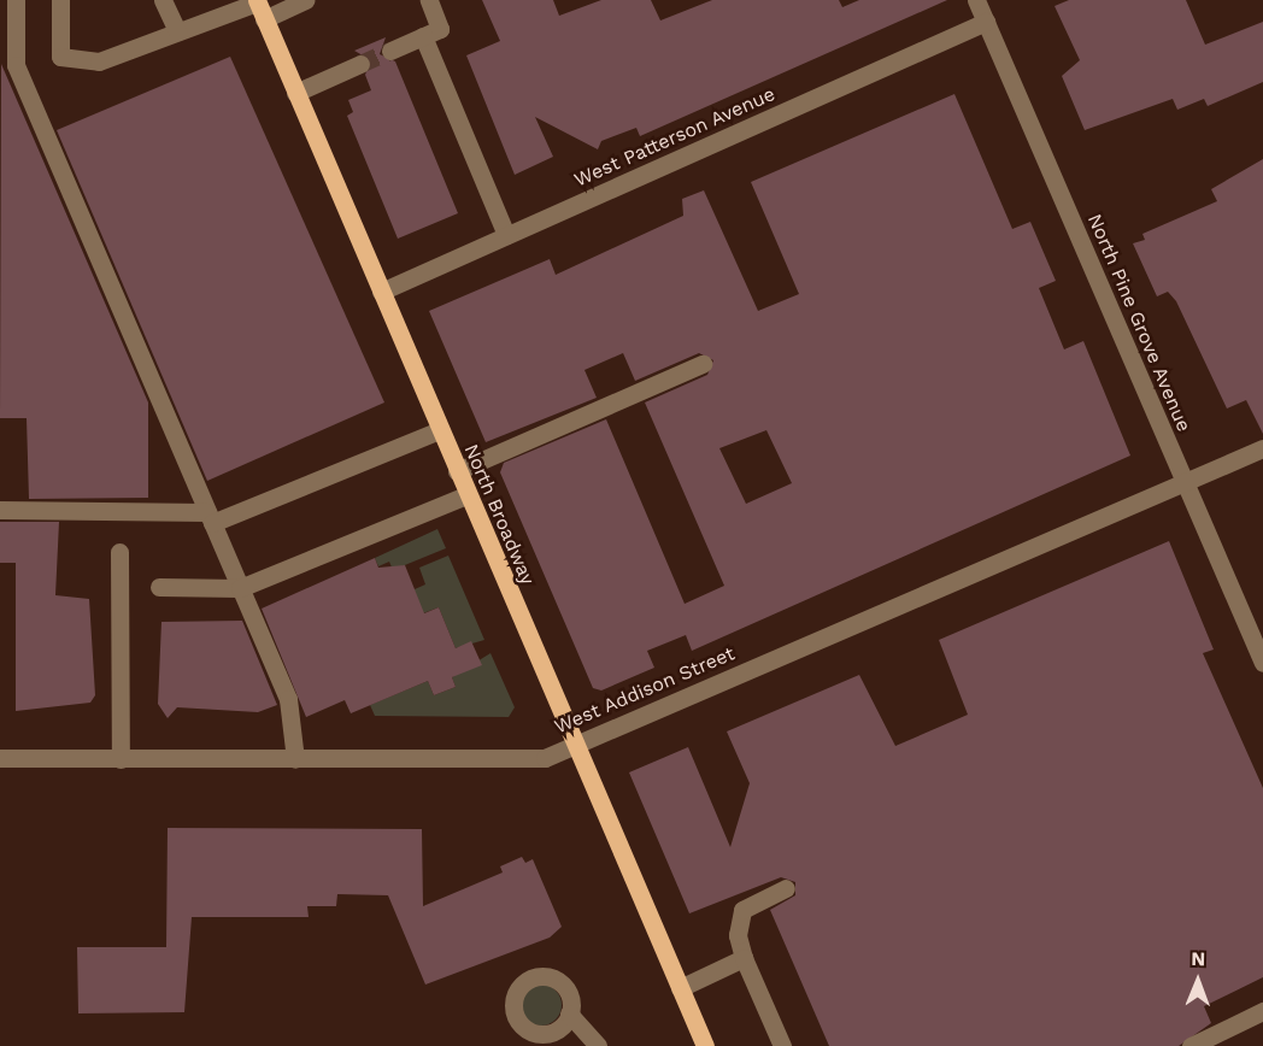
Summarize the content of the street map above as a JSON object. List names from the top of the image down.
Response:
{
  "streets": {
    "main road": ["North Broadway"],
    "street": ["West Patterson Avenue", "North Pine Grove Avenue", "West Addison Street"]
  },
  "crossings": [
    ["West Patterson Avenue", "North Pine Grove Avenue"],
    ["West Patterson Avenue", "North Broadway"],
    ["North Pine Grove Avenue", "West Addison Street"],
    ["North Broadway", "West Addison Street"]
  ],
  "north": "top"
}
